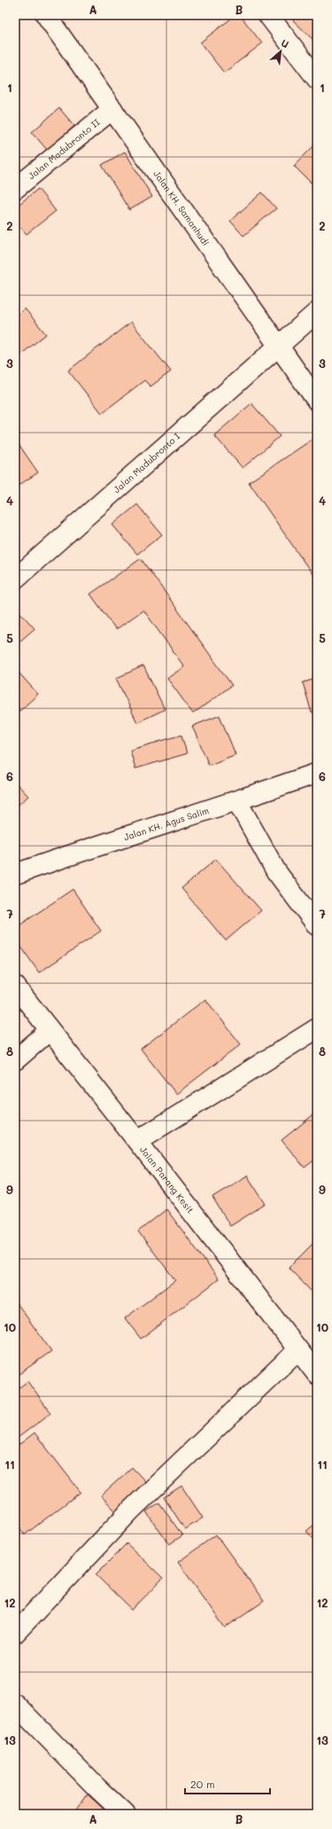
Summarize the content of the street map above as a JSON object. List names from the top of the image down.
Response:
{
  "streets": {
    "street": [
      "Jalan Madubronto II",
      "Jalan KH. Samanhudi",
      "Jalan Madubronto I",
      "Jalan KH. Agus Salim",
      "Jalan Parang Kesit"
    ]
  },
  "crossings": [
    ["Jalan Madubronto II", "Jalan KH. Samanhudi"],
    ["Jalan KH. Samanhudi", "Jalan Madubronto I"]
  ],
  "scale_bar": "20 m",
  "north": "top right",
  "grid": {
    "columns": ["A", "B"],
    "rows": [
      "1",
      "2",
      "3",
      "4",
      "5",
      "6",
      "7",
      "8",
      "9",
      "10",
      "11",
      "12",
      "13"
    ]
  }
}
